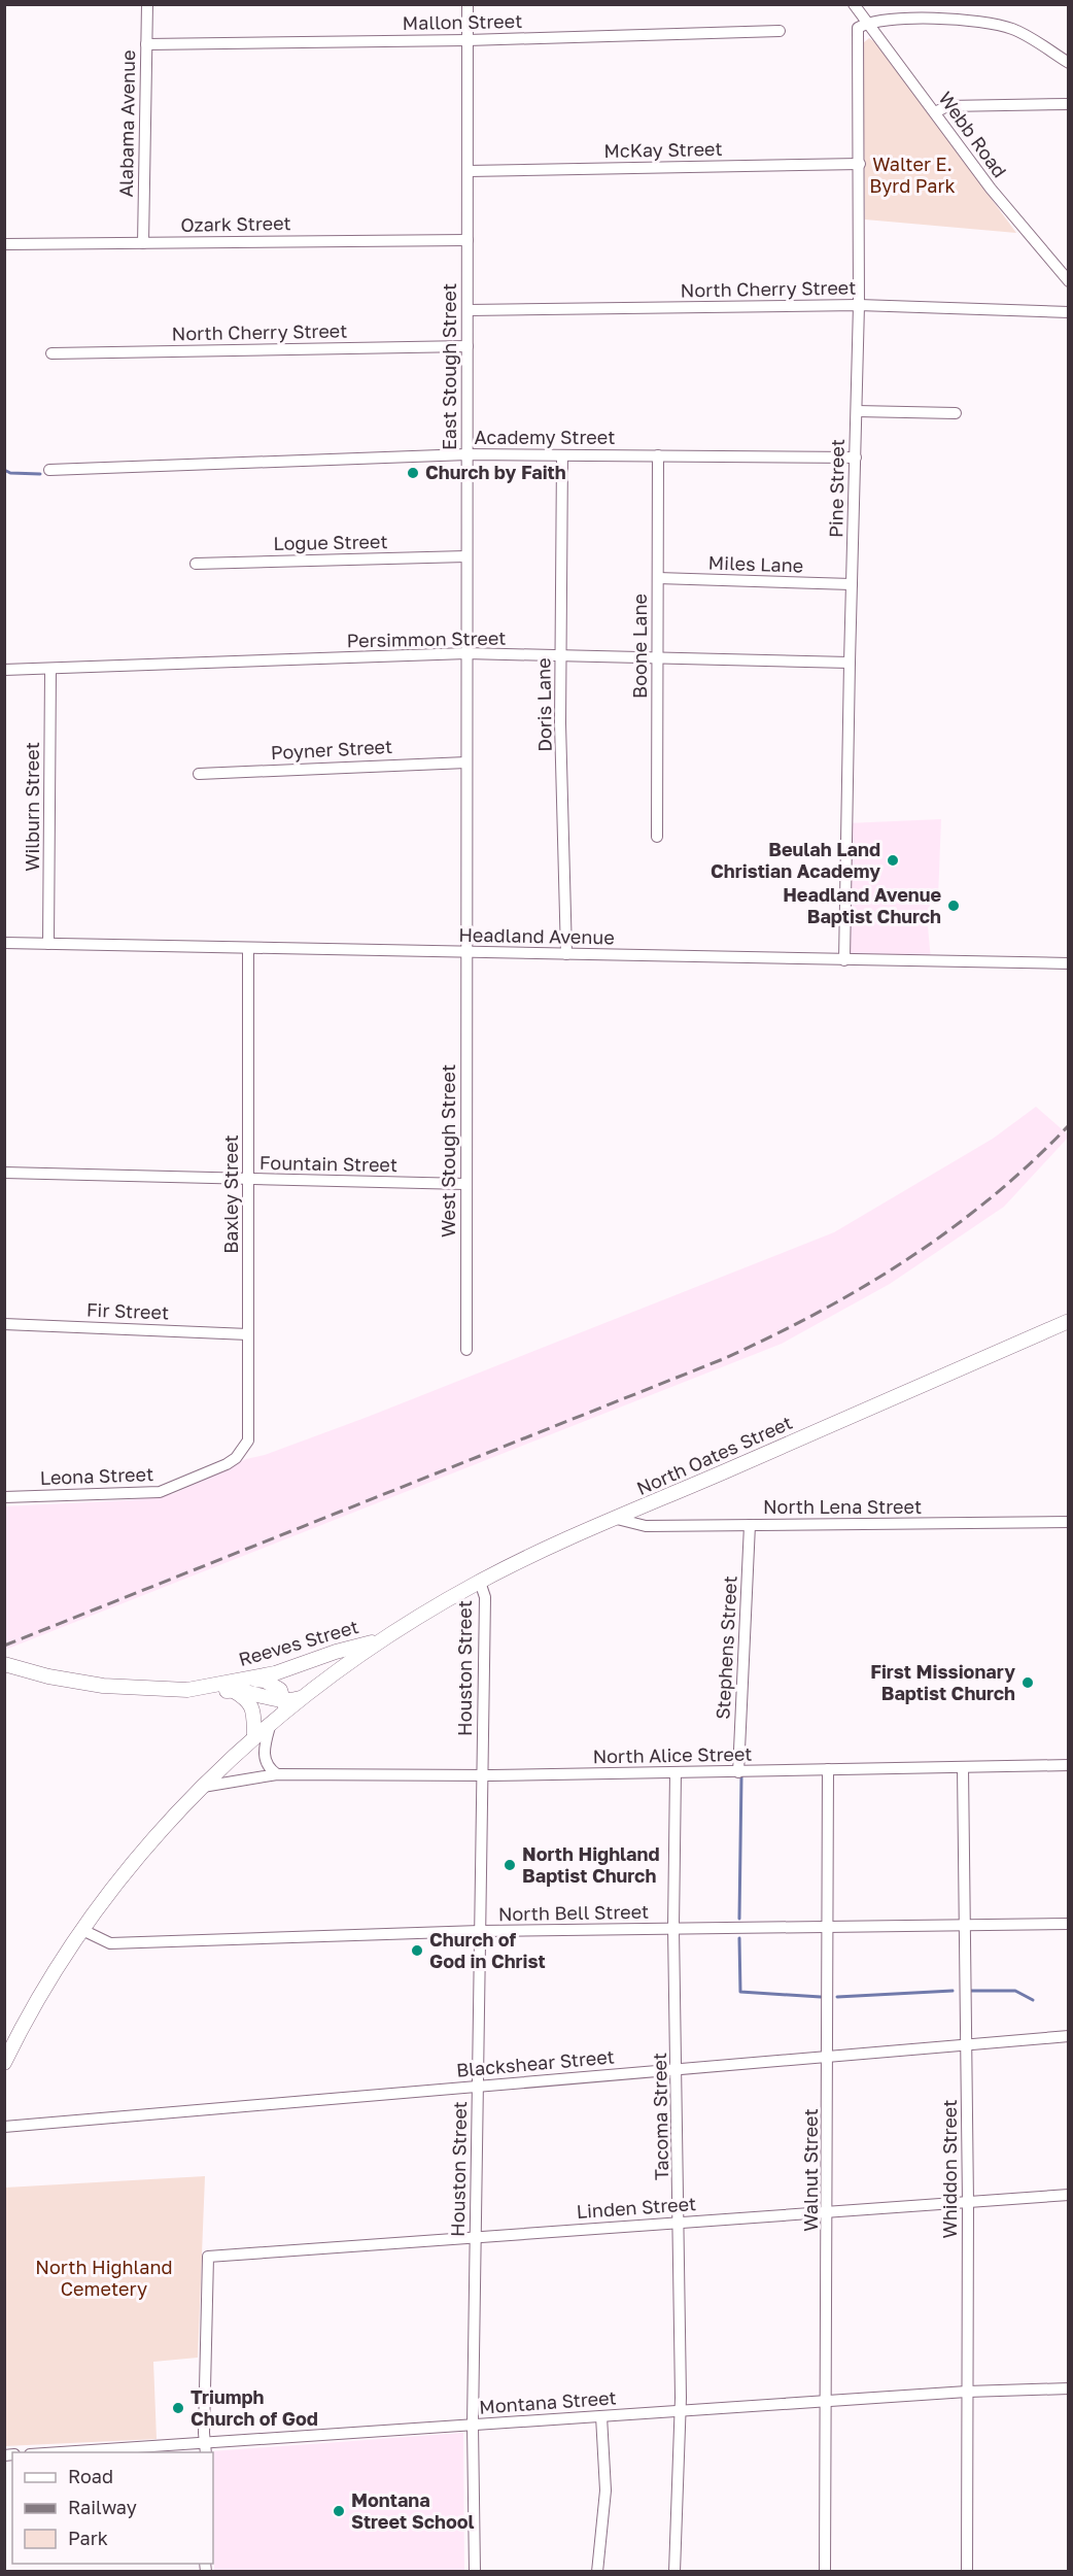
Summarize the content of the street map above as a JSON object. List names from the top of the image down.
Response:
{
  "streets": {
    "main road": ["North Oates Street", "Reeves Street"],
    "street": [
      "Mallon Street",
      "Alabama Avenue",
      "Webb Road",
      "McKay Street",
      "Ozark Street",
      "North Cherry Street",
      "East Stough Street",
      "Academy Street",
      "Pine Street",
      "Logue Street",
      "Miles Lane",
      "Persimmon Street",
      "Boone Lane",
      "Doris Lane",
      "Poyner Street",
      "Wilburn Street",
      "Headland Avenue",
      "West Stough Street",
      "Fountain Street",
      "Baxley Street",
      "Fir Street",
      "Leona Street",
      "North Lena Street",
      "Stephens Street",
      "Houston Street",
      "North Alice Street",
      "North Bell Street",
      "Blackshear Street",
      "Tacoma Street",
      "Whiddon Street",
      "Walnut Street",
      "Linden Street",
      "Montana Street"
    ]
  },
  "crossings": [
    ["Mallon Street", "Alabama Avenue"],
    ["Mallon Street", "East Stough Street"],
    ["Alabama Avenue", "Ozark Street"],
    ["Webb Road", "Pine Street"],
    ["McKay Street", "East Stough Street"],
    ["McKay Street", "Pine Street"],
    ["Ozark Street", "East Stough Street"],
    ["North Cherry Street", "East Stough Street"],
    ["North Cherry Street", "Pine Street"],
    ["East Stough Street", "Academy Street"],
    ["East Stough Street", "Logue Street"],
    ["East Stough Street", "Persimmon Street"],
    ["East Stough Street", "Poyner Street"],
    ["East Stough Street", "Headland Avenue"],
    ["East Stough Street", "West Stough Street"],
    ["Academy Street", "Pine Street"],
    ["Academy Street", "Boone Lane"],
    ["Academy Street", "Doris Lane"],
    ["Pine Street", "Miles Lane"],
    ["Pine Street", "Persimmon Street"],
    ["Pine Street", "Headland Avenue"],
    ["Miles Lane", "Boone Lane"],
    ["Persimmon Street", "Boone Lane"],
    ["Persimmon Street", "Doris Lane"],
    ["Persimmon Street", "Wilburn Street"],
    ["Doris Lane", "Headland Avenue"],
    ["Wilburn Street", "Headland Avenue"],
    ["Headland Avenue", "West Stough Street"],
    ["Headland Avenue", "Baxley Street"],
    ["West Stough Street", "Fountain Street"],
    ["Fountain Street", "Baxley Street"],
    ["Baxley Street", "Fir Street"],
    ["Baxley Street", "Leona Street"],
    ["North Oates Street", "North Lena Street"],
    ["North Oates Street", "Reeves Street"],
    ["North Oates Street", "Houston Street"],
    ["North Lena Street", "Stephens Street"],
    ["Stephens Street", "North Alice Street"],
    ["Houston Street", "North Alice Street"],
    ["Houston Street", "North Bell Street"],
    ["Houston Street", "Blackshear Street"],
    ["Houston Street", "Linden Street"],
    ["Houston Street", "Montana Street"],
    ["North Alice Street", "Tacoma Street"],
    ["North Alice Street", "Whiddon Street"],
    ["North Alice Street", "Walnut Street"],
    ["North Bell Street", "Tacoma Street"],
    ["North Bell Street", "Whiddon Street"],
    ["North Bell Street", "Walnut Street"],
    ["Blackshear Street", "Tacoma Street"],
    ["Blackshear Street", "Whiddon Street"],
    ["Blackshear Street", "Walnut Street"],
    ["Tacoma Street", "Linden Street"],
    ["Tacoma Street", "Montana Street"],
    ["Whiddon Street", "Linden Street"],
    ["Whiddon Street", "Montana Street"],
    ["Walnut Street", "Linden Street"],
    ["Walnut Street", "Montana Street"],
    ["Linden Street", "Montana Street"]
  ],
  "parks": ["Walter E. Byrd Park", "North Highland Cemetery"],
  "places": [
    "Church by Faith",
    "Beulah Land Christian Academy",
    "Headland Avenue Baptist Church",
    "First Missionary Baptist Church",
    "North Highland Baptist Church",
    "Church of God in Christ",
    "Triumph Church of God",
    "Montana Street School"
  ],
  "legend": ["Road", "Railway", "Park"]
}
